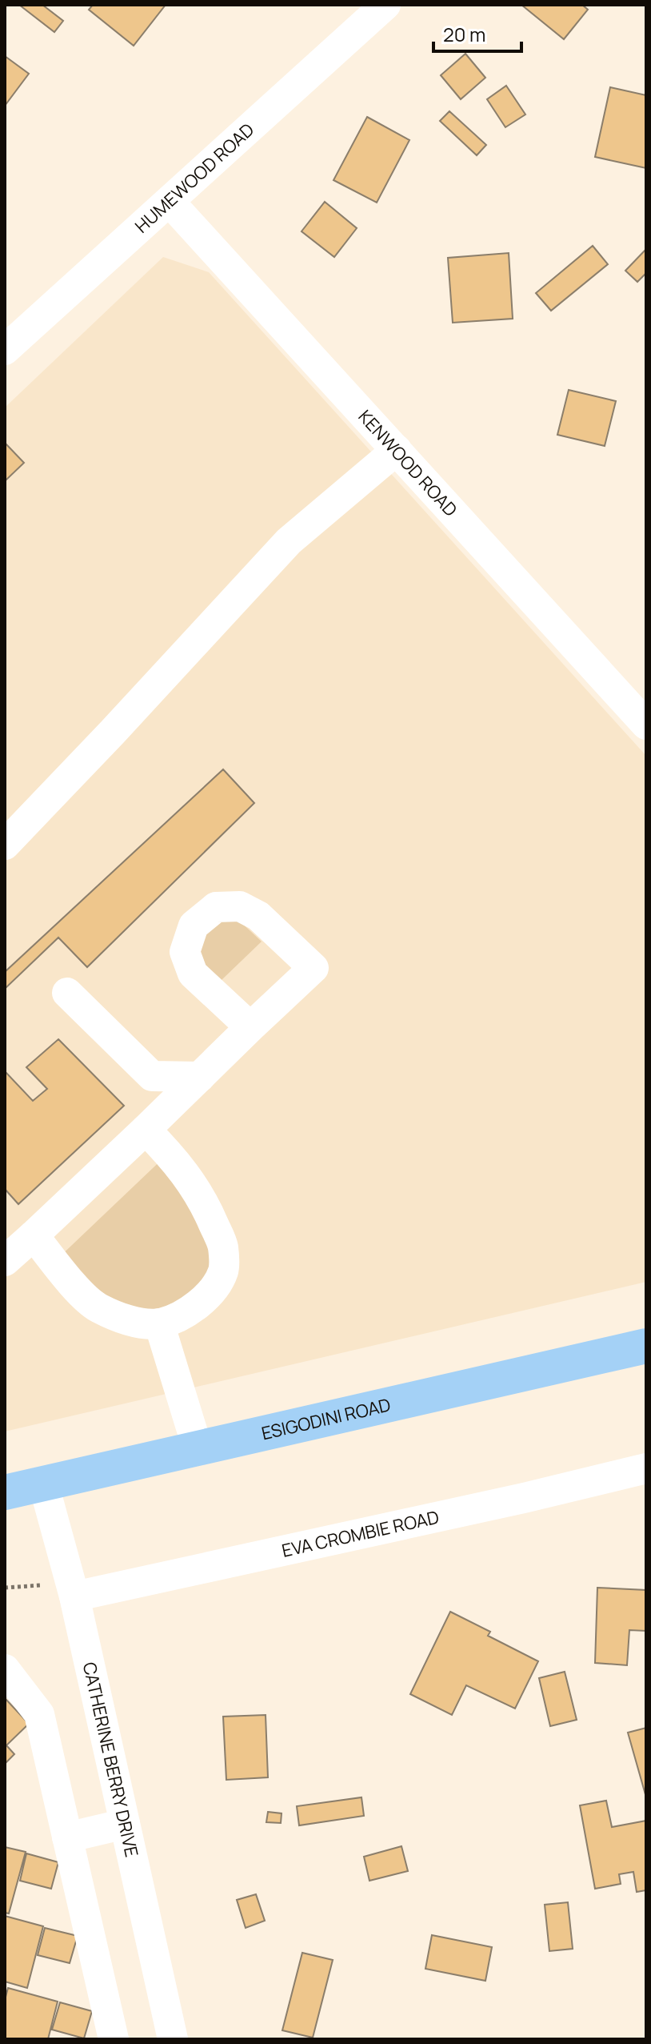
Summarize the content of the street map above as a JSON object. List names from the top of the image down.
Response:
{
  "streets": {
    "main road": ["ESIGODINI ROAD"],
    "street": [
      "HUMEWOOD ROAD",
      "KENWOOD ROAD",
      "EVA CROMBIE ROAD",
      "CATHERINE BERRY DRIVE"
    ]
  },
  "crossings": [
    ["HUMEWOOD ROAD", "KENWOOD ROAD"],
    ["ESIGODINI ROAD", "CATHERINE BERRY DRIVE"],
    ["EVA CROMBIE ROAD", "CATHERINE BERRY DRIVE"]
  ],
  "scale_bar": "20 m"
}
